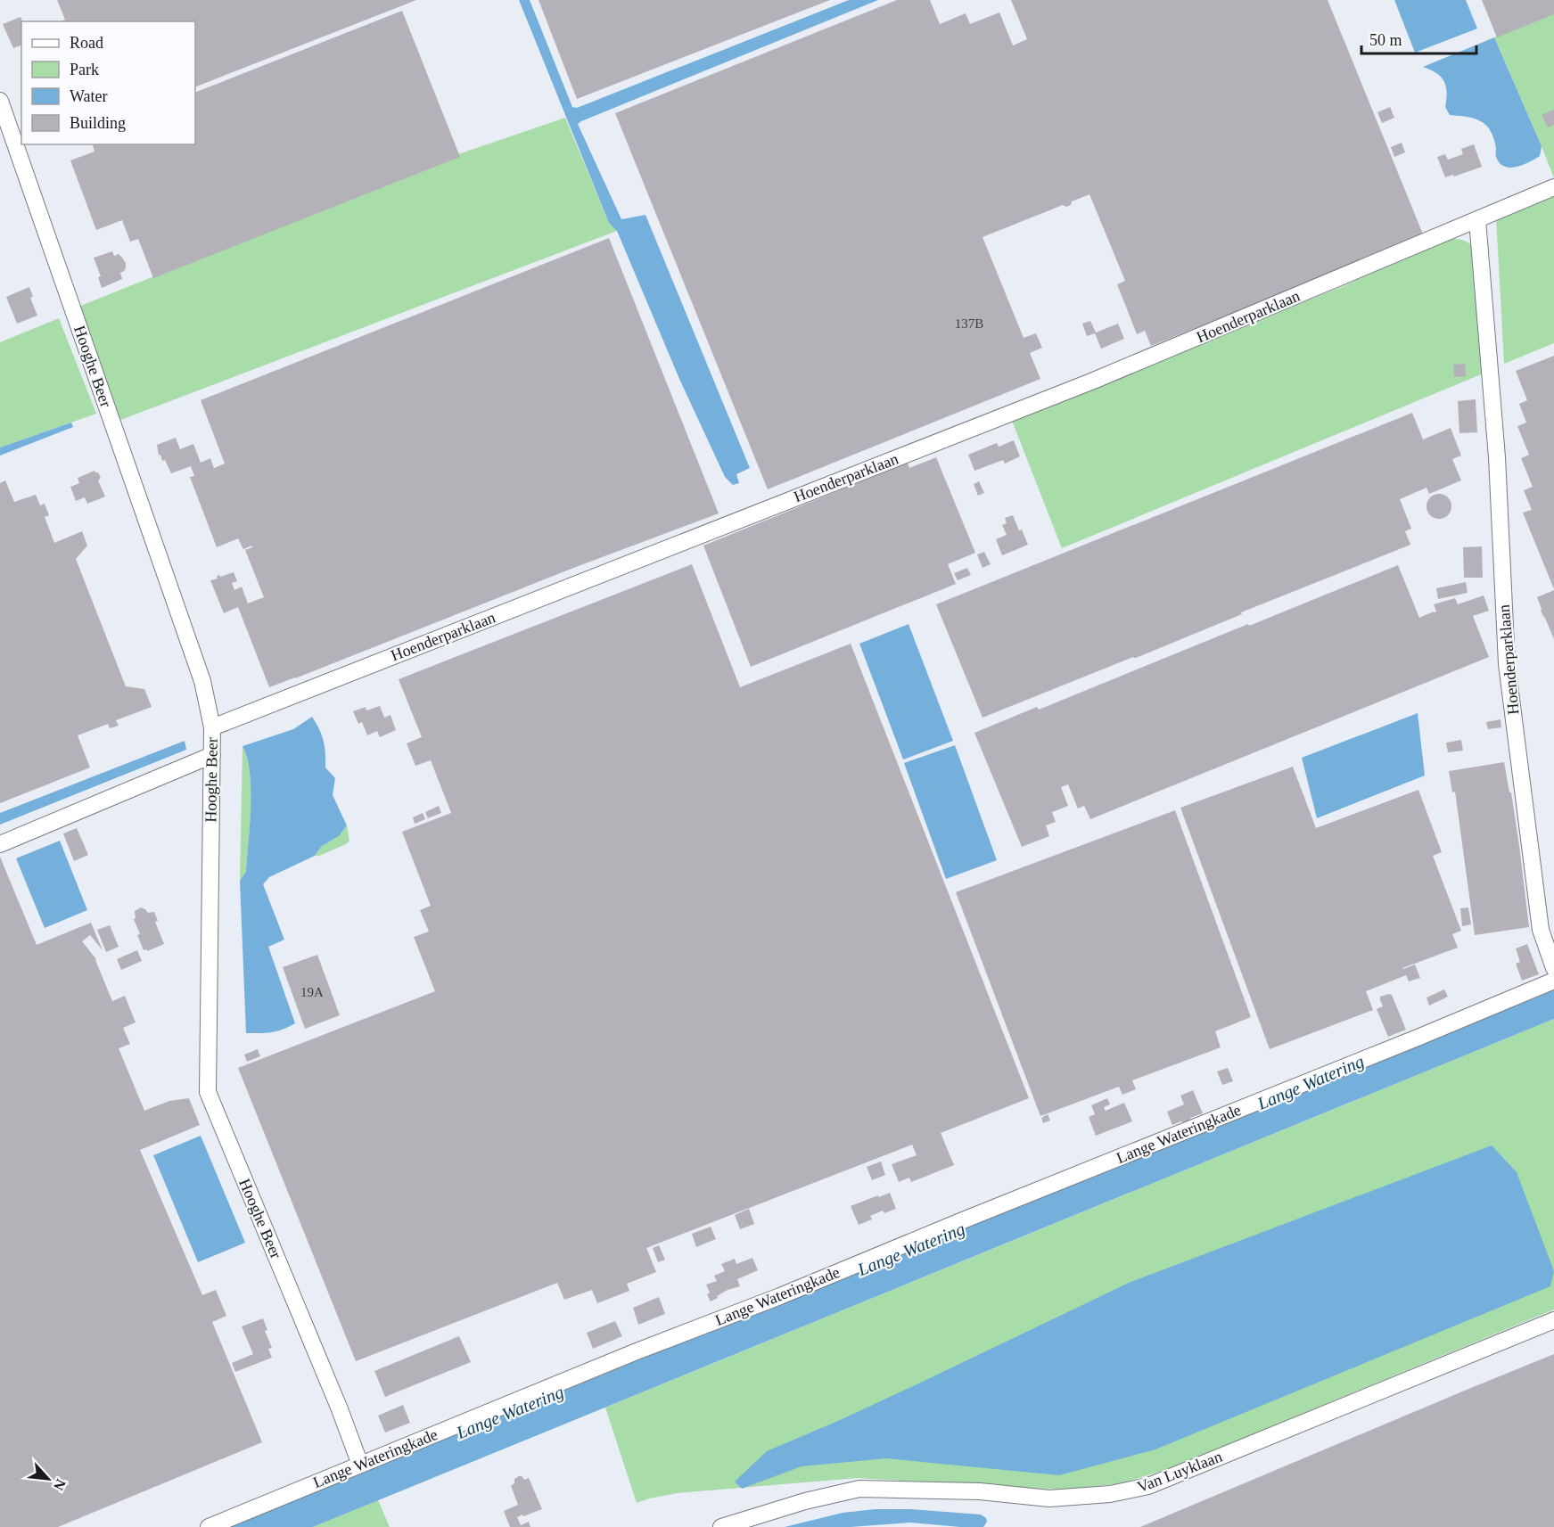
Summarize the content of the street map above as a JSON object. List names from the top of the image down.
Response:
{
  "streets": {
    "street": [
      "Hoenderparklaan",
      "Hooghe Beer",
      "Lange Wateringkade",
      "Van Luyklaan"
    ]
  },
  "crossings": [
    ["Hoenderparklaan", "Hooghe Beer"],
    ["Hooghe Beer", "Lange Wateringkade"]
  ],
  "water": ["Lange Watering"],
  "house_numbers": ["137B", "19A"],
  "legend": [
    "Road",
    "Park",
    "Water",
    "Building"
  ],
  "scale_bar": "50 m",
  "north": "bottom right"
}
